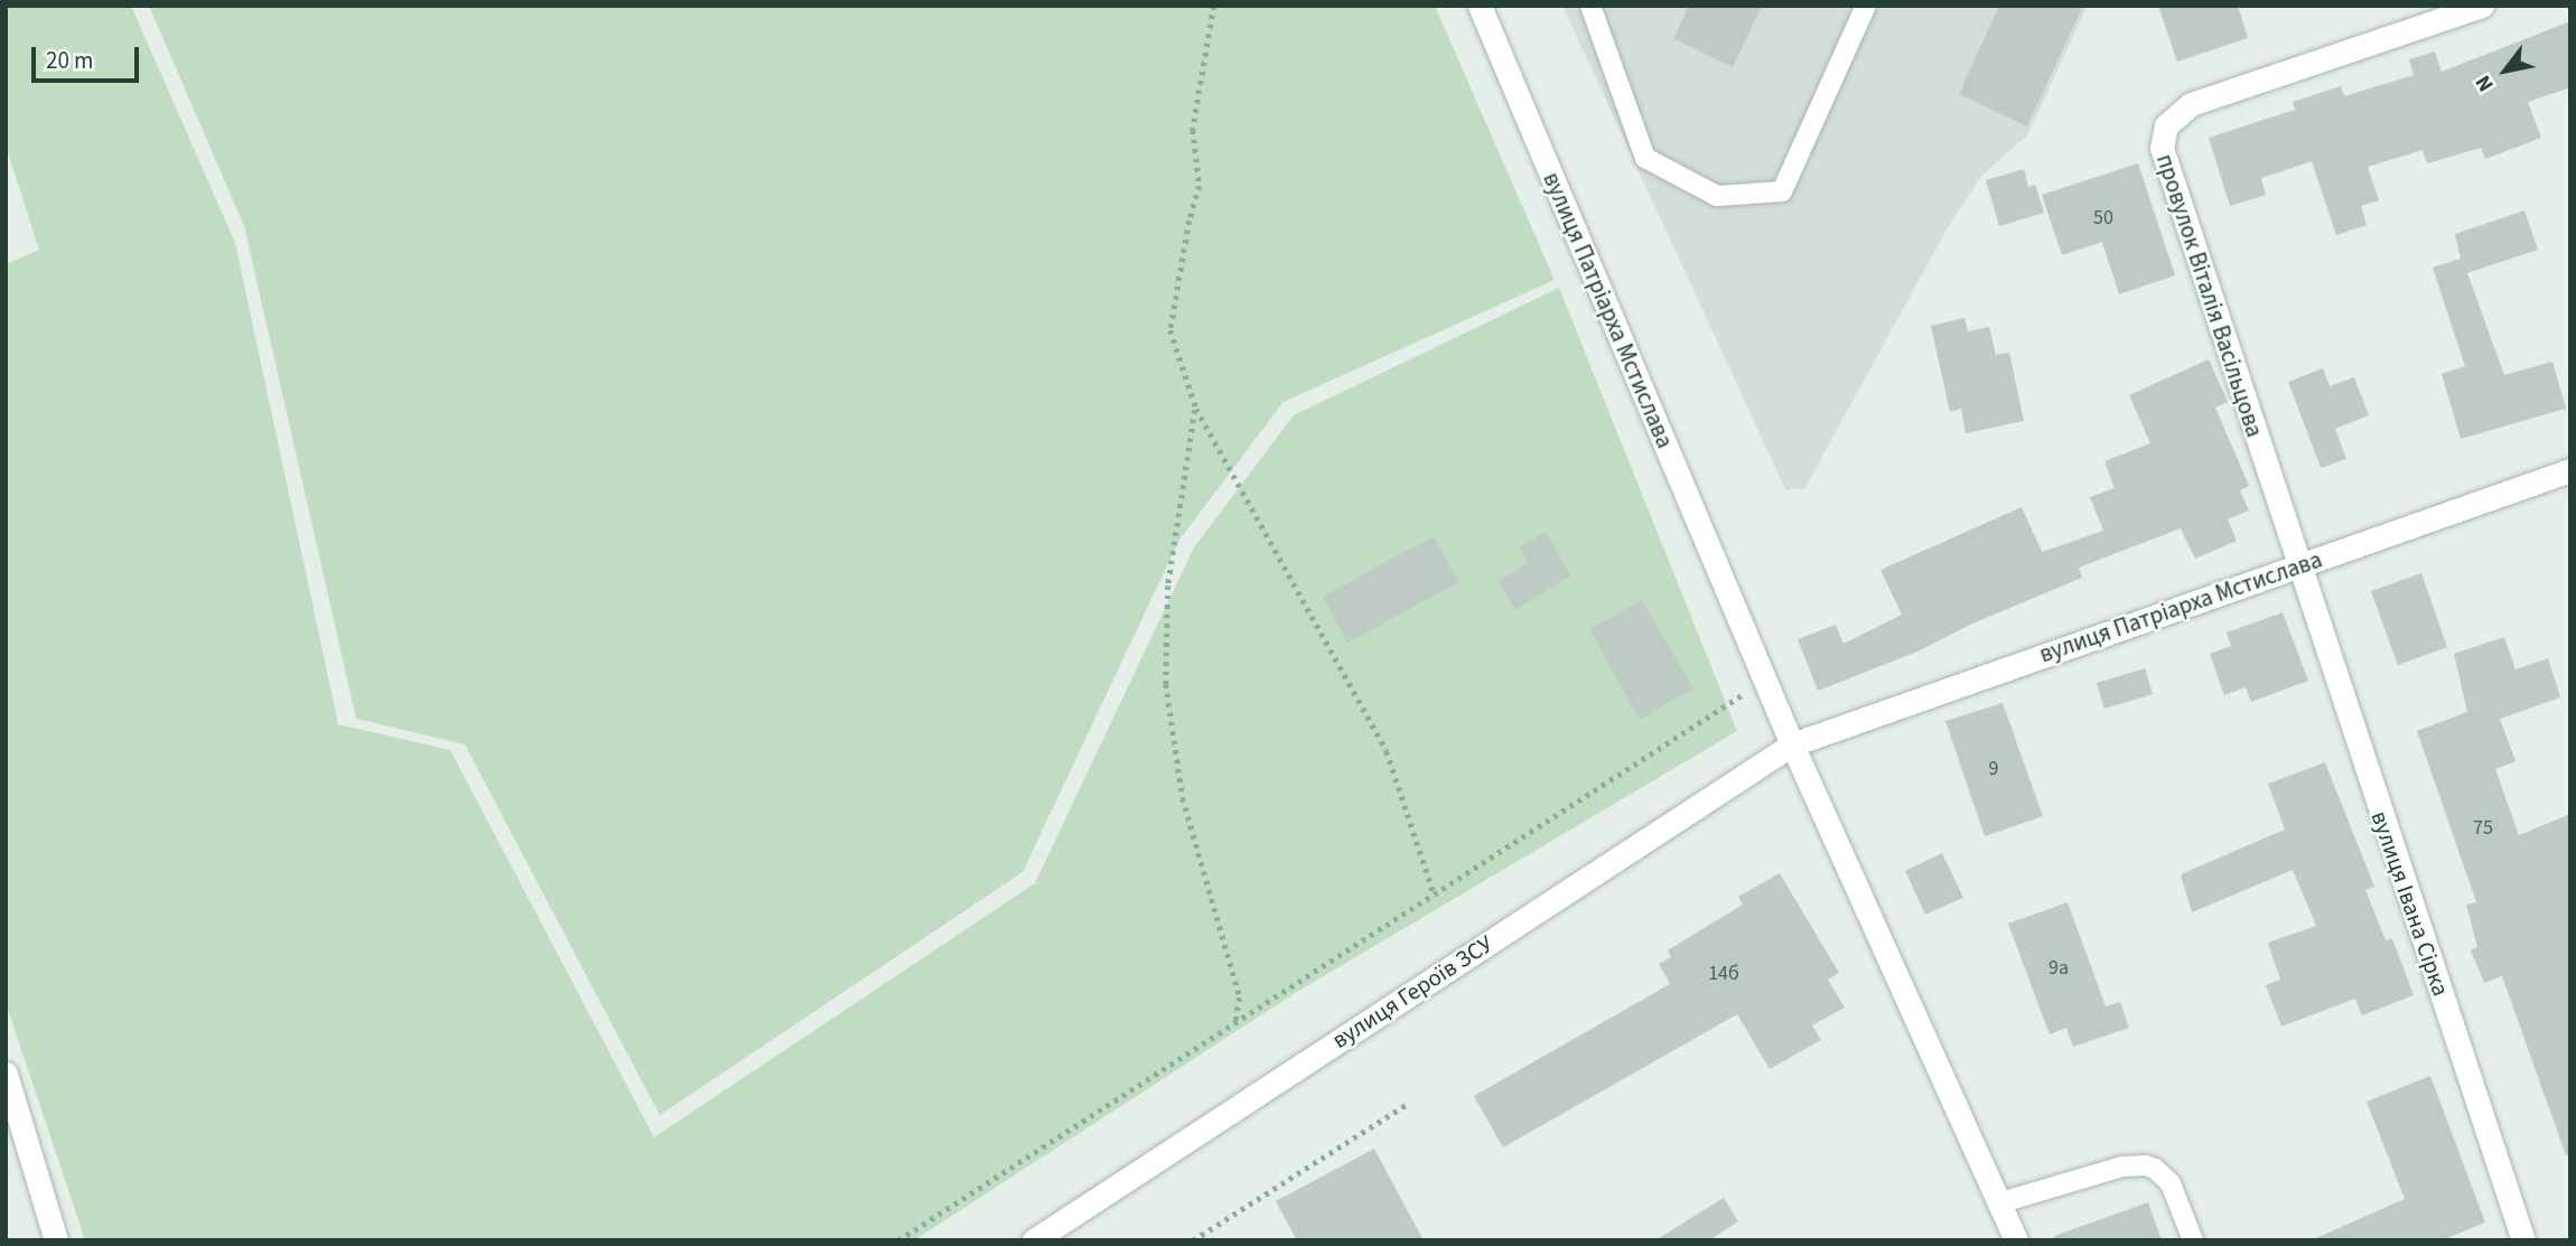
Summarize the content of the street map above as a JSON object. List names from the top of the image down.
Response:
{
  "streets": {
    "street": [
      "провулок Віталія Васільцова",
      "вулиця Патріарха Мстислава",
      "вулиця Івана Сірка",
      "вулиця Героїв ЗСУ"
    ]
  },
  "crossings": [
    ["провулок Віталія Васільцова", "вулиця Патріарха Мстислава"],
    ["провулок Віталія Васільцова", "вулиця Івана Сірка"],
    ["вулиця Патріарха Мстислава", "вулиця Івана Сірка"],
    ["вулиця Патріарха Мстислава", "вулиця Героїв ЗСУ"]
  ],
  "house_numbers": [
    "50",
    "9",
    "75",
    "9а",
    "14б"
  ],
  "scale_bar": "20 m",
  "north": "bottom left"
}
